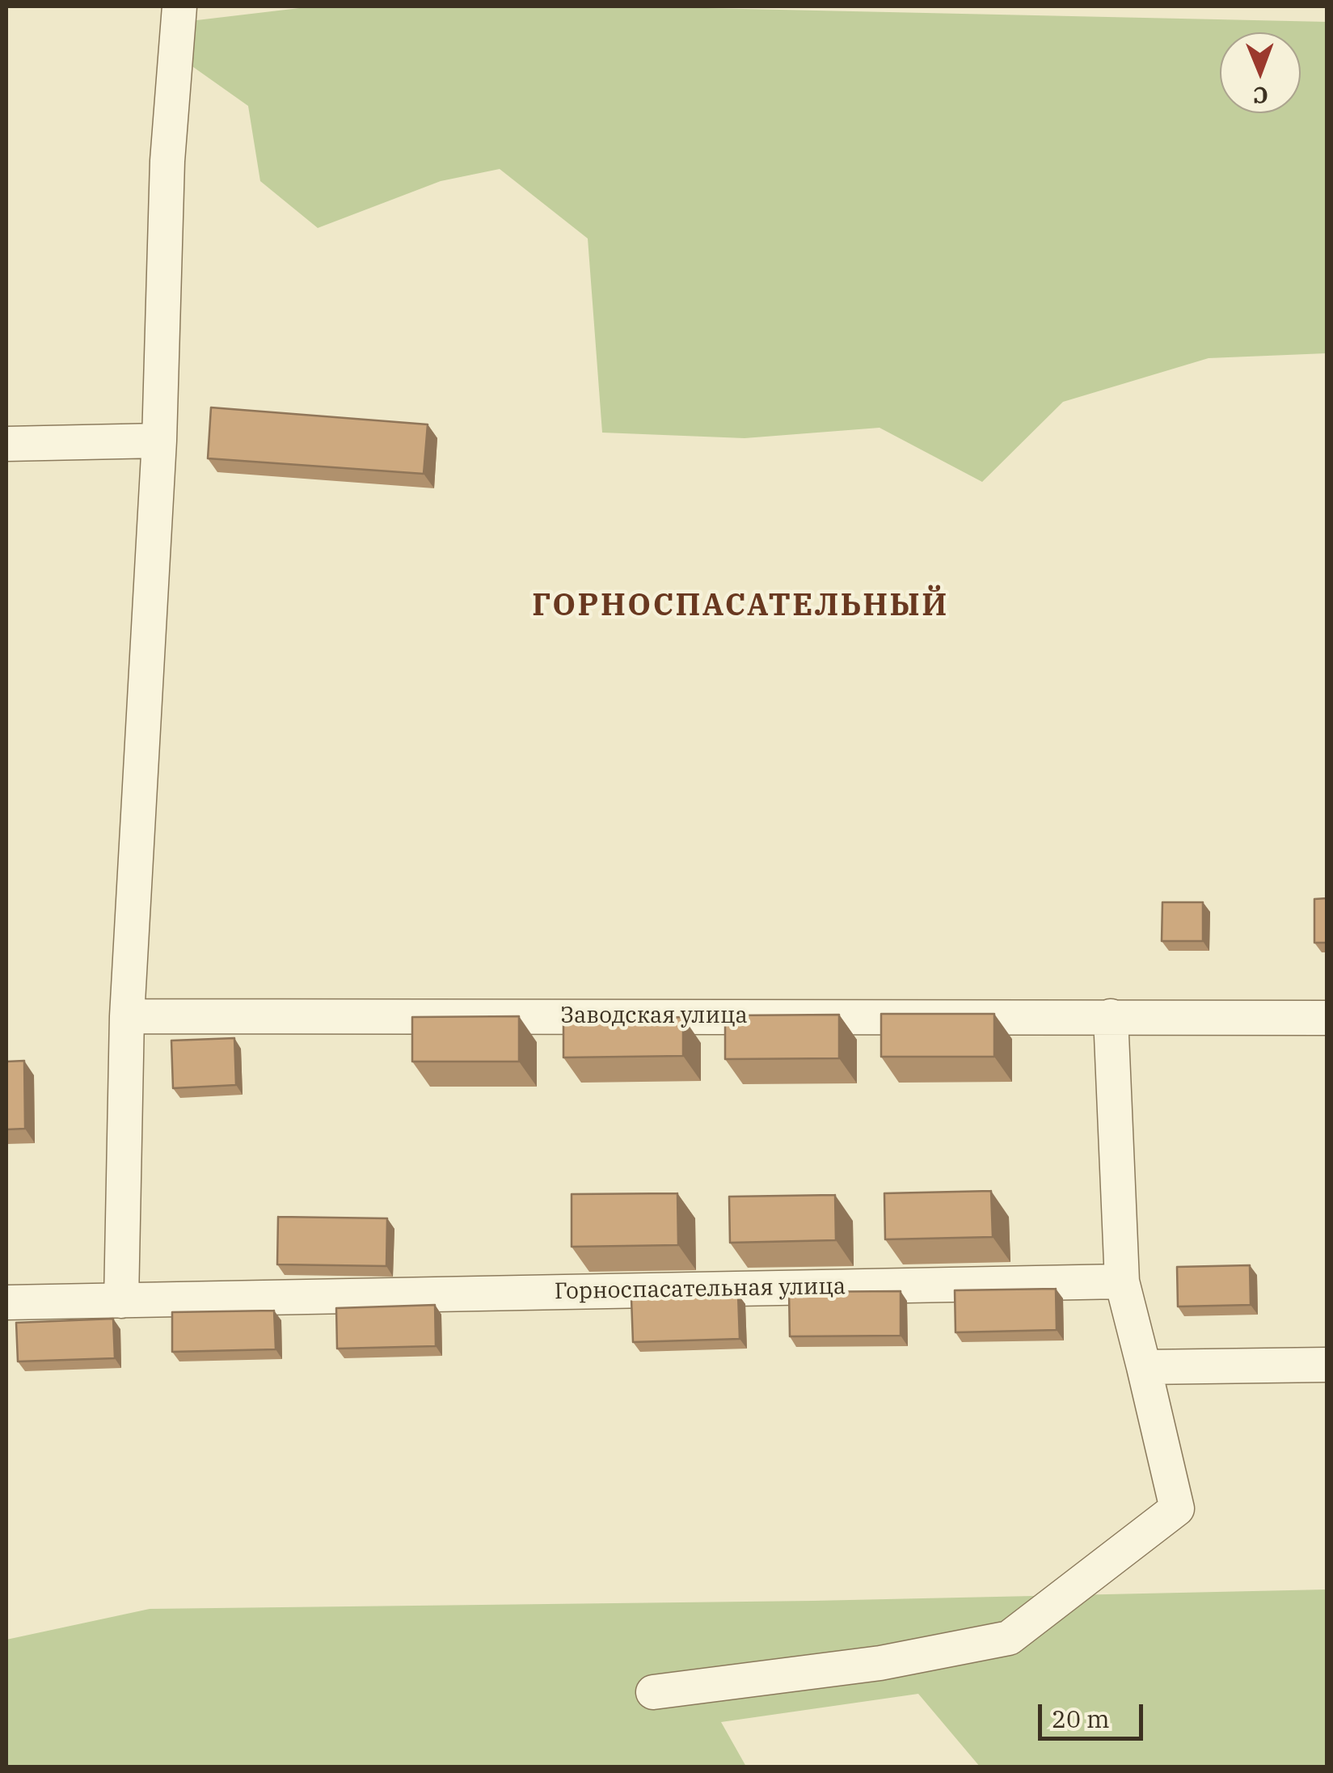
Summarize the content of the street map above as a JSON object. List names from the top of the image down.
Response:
{
  "streets": {
    "street": ["Заводская улица", "Горноспасательная улица"]
  },
  "districts": ["ГОРНОСПАСАТЕЛЬНЫЙ"],
  "scale_bar": "20 m",
  "north": "bottom"
}
